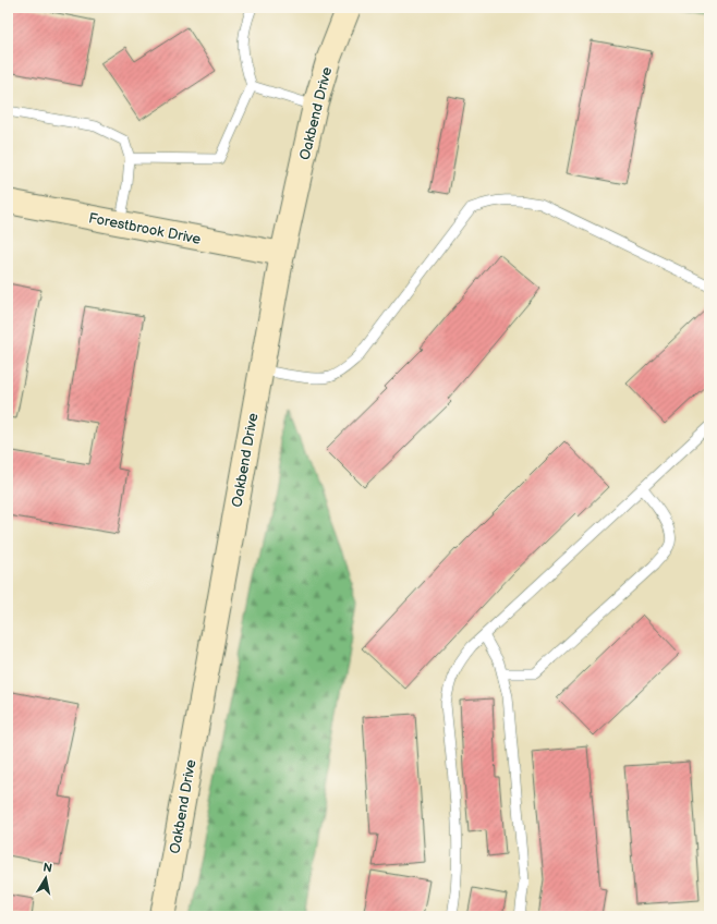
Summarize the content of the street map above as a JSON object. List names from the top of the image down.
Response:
{
  "streets": {
    "street": ["Oakbend Drive", "Forestbrook Drive"]
  },
  "crossings": [
    ["Oakbend Drive", "Forestbrook Drive"]
  ],
  "north": "top"
}
